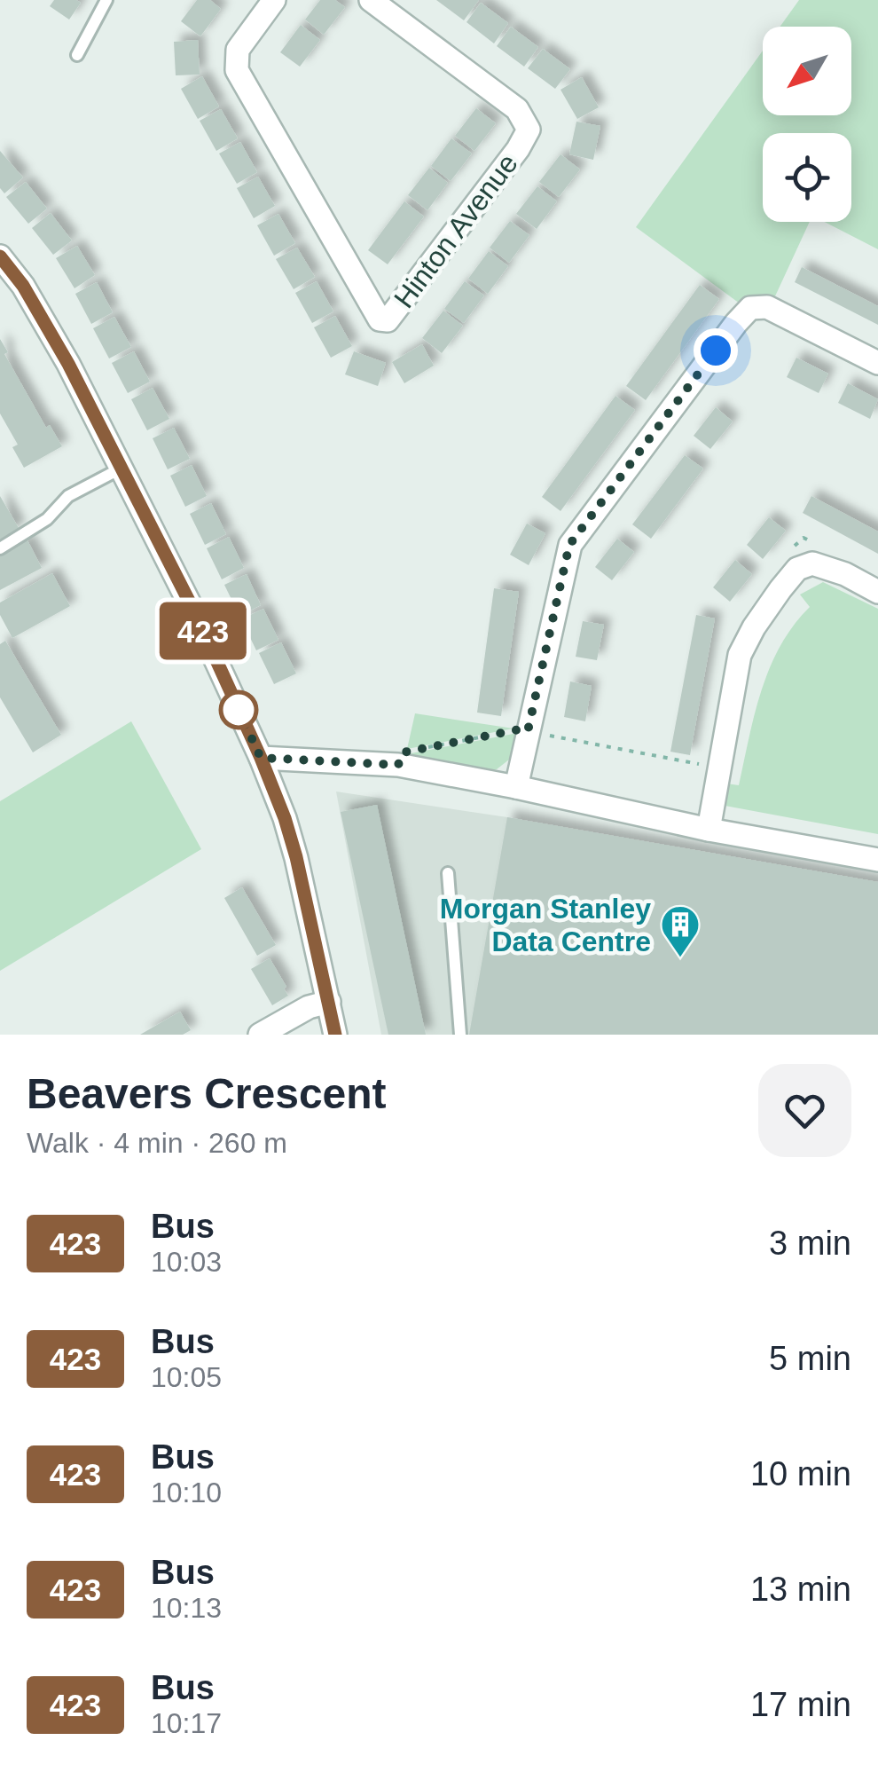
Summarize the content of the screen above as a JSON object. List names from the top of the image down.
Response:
{
  "streets": {
    "street": ["Hinton Avenue"]
  },
  "places": {
    "building": ["Morgan Stanley Data Centre"]
  },
  "lines": ["bus line 423"],
  "north": "bottom left",
  "page": {
    "on_map": "423",
    "heading": ["Beavers Crescent", "Walk · 4 min · 260 m"],
    "list": [
      {
        "mark": "423",
        "name": "Bus",
        "note": "10:03",
        "value": "3 min"
      },
      {
        "mark": "423",
        "name": "Bus",
        "note": "10:05",
        "value": "5 min"
      },
      {
        "mark": "423",
        "name": "Bus",
        "note": "10:10",
        "value": "10 min"
      },
      {
        "mark": "423",
        "name": "Bus",
        "note": "10:13",
        "value": "13 min"
      },
      {
        "mark": "423",
        "name": "Bus",
        "note": "10:17",
        "value": "17 min"
      }
    ]
  }
}
